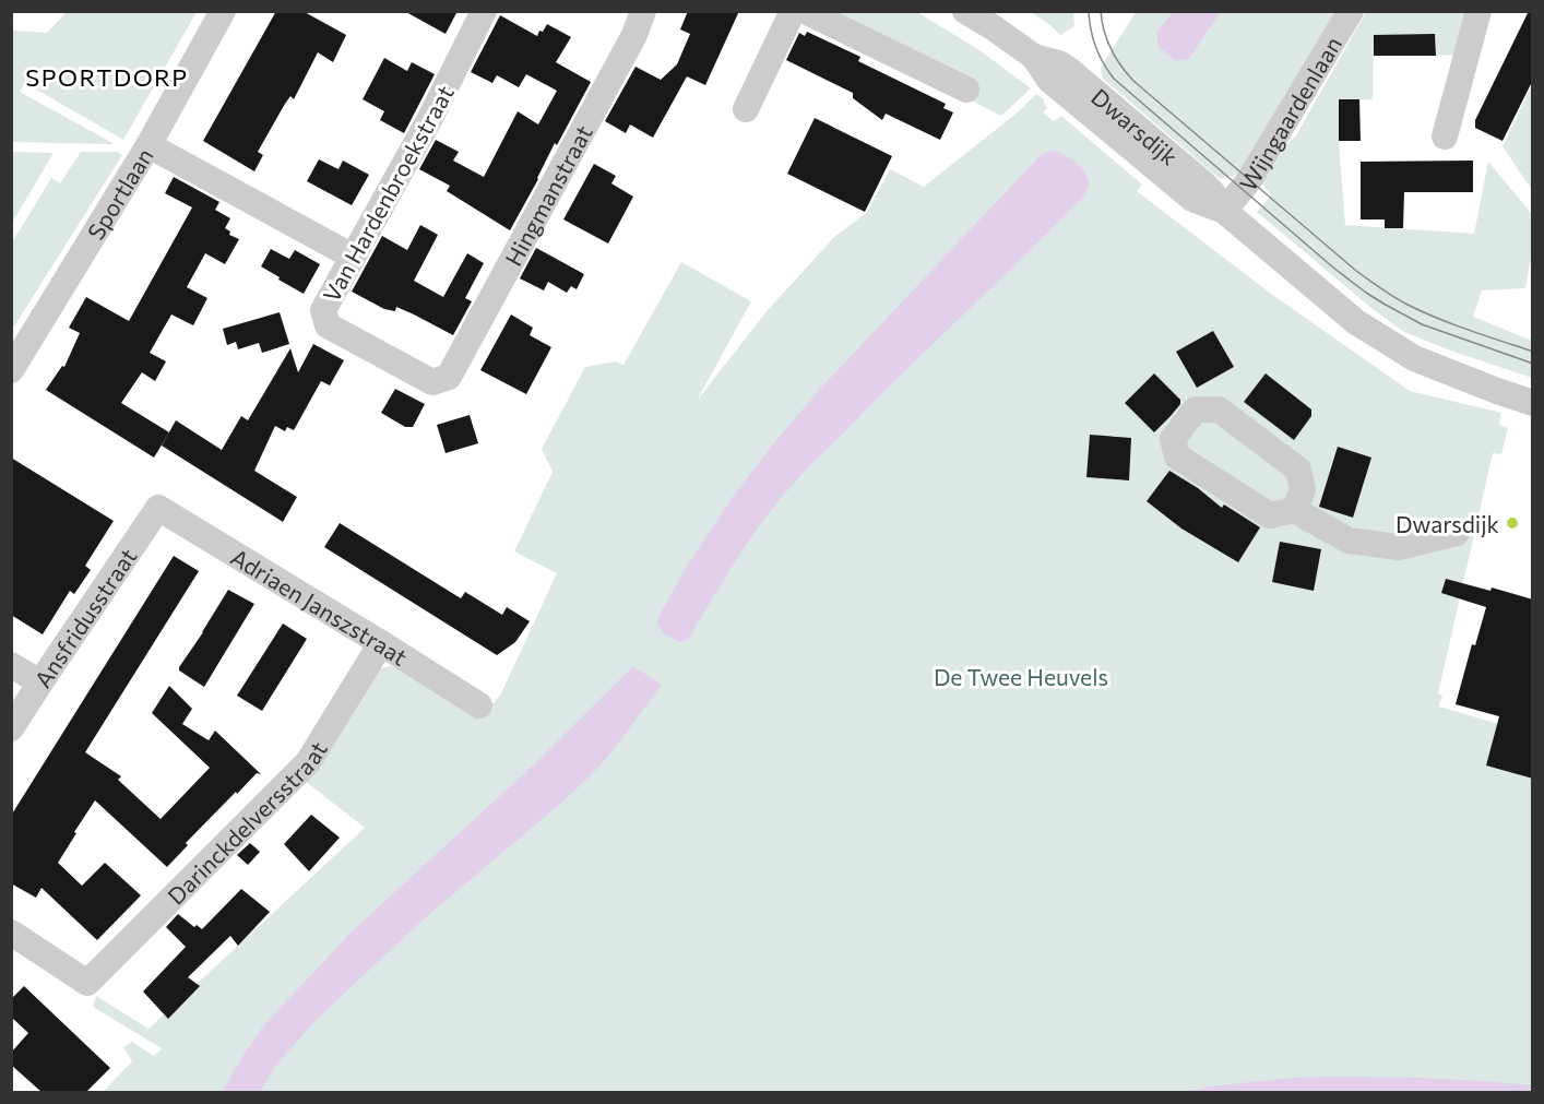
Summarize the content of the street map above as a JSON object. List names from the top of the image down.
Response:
{
  "streets": {
    "street": [
      "Wijngaardenlaan",
      "Dwarsdijk",
      "Sportlaan",
      "Van Hardenbroekstraat",
      "Hingmanstraat",
      "Adriaen Janszstraat",
      "Ansfridusstraat",
      "Darinckdelversstraat"
    ]
  },
  "crossings": [
    ["Wijngaardenlaan", "Dwarsdijk"],
    ["Van Hardenbroekstraat", "Hingmanstraat"],
    ["Adriaen Janszstraat", "Ansfridusstraat"],
    ["Adriaen Janszstraat", "Darinckdelversstraat"]
  ],
  "districts": ["SPORTDORP"],
  "parks": ["De Twee Heuvels"],
  "places": ["Dwarsdijk"]
}
